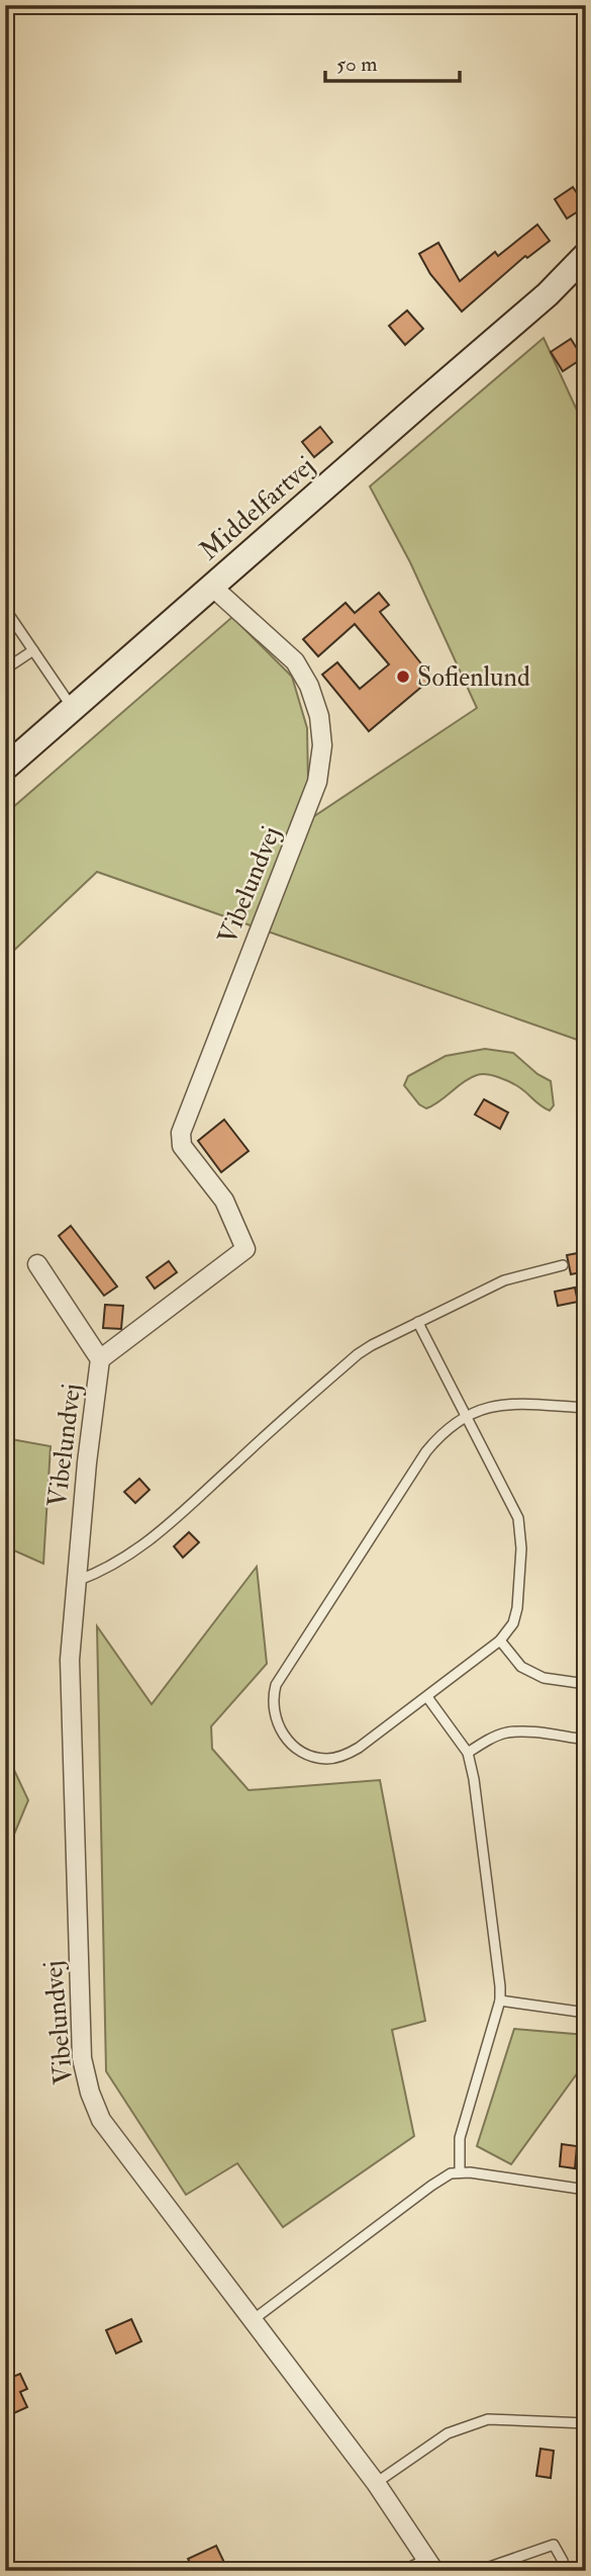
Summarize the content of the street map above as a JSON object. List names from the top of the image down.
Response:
{
  "streets": {
    "main road": ["Middelfartvej"],
    "street": ["Vibelundvej"]
  },
  "crossings": [
    ["Middelfartvej", "Vibelundvej"]
  ],
  "places": ["Sofienlund"],
  "scale_bar": "50 m"
}
